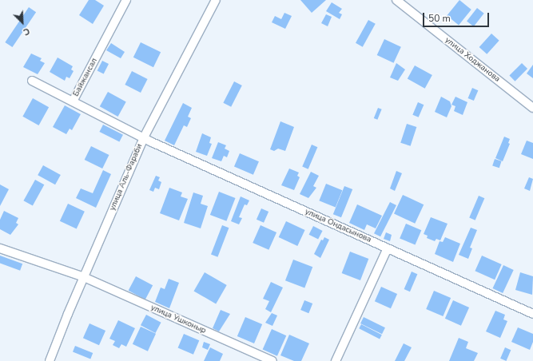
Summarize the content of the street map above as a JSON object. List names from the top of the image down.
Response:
{
  "streets": {
    "street": [
      "улица Ходжанова",
      "Байжансал",
      "улица Аль-Фараби",
      "улица Ондасынова",
      "улица Ушконыр"
    ]
  },
  "crossings": [
    ["Байжансал", "улица Аль-Фараби"],
    ["Байжансал", "улица Ондасынова"],
    ["улица Аль-Фараби", "улица Ондасынова"],
    ["улица Аль-Фараби", "улица Ушконыр"]
  ],
  "scale_bar": "50 m",
  "north": "bottom right"
}
